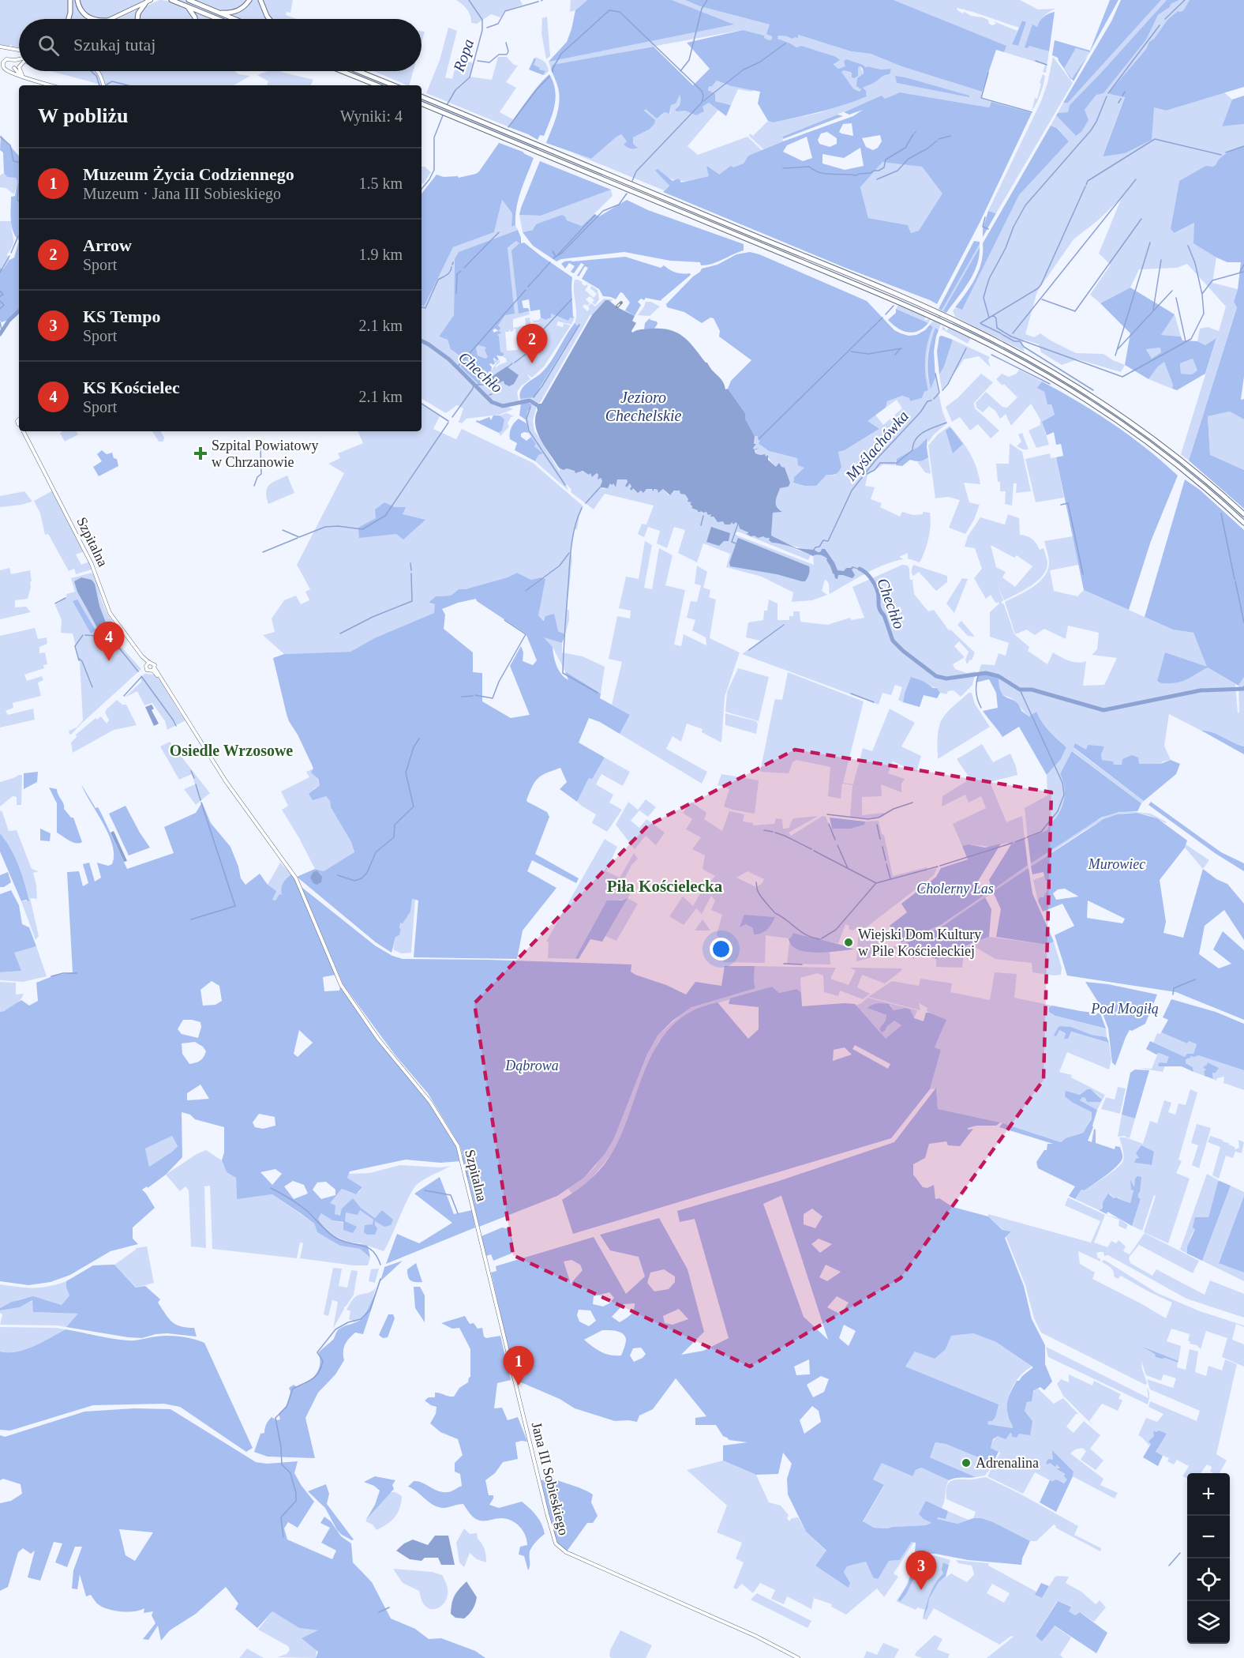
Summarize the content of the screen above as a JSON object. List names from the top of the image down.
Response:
{
  "streets": {
    "main road": ["Szpitalna", "Jana III Sobieskiego"]
  },
  "crossings": [
    ["Szpitalna", "Jana III Sobieskiego"]
  ],
  "districts": ["Osiedle Wrzosowe", "Piła Kościelecka"],
  "water": [
    "Ropa",
    "Chechło",
    "Jezioro Chechelskie",
    "Myślachówka"
  ],
  "parks": [
    "Murowiec",
    "Cholerny Las",
    "Pod Mogiłą",
    "Dąbrowa"
  ],
  "places": {
    "health": ["Szpital Powiatowy w Chrzanowie"],
    "other": ["Wiejski Dom Kultury w Pile Kościeleckiej", "Adrenalina"]
  },
  "page": {
    "search": "Szukaj tutaj",
    "heading": ["W pobliżu", "Wyniki: 4"],
    "list": [
      {
        "mark": "1",
        "name": "Muzeum Życia Codziennego",
        "note": "Muzeum · Jana III Sobieskiego",
        "value": "1.5 km"
      },
      {
        "mark": "2",
        "name": "Arrow",
        "note": "Sport",
        "value": "1.9 km"
      },
      {
        "mark": "3",
        "name": "KS Tempo",
        "note": "Sport",
        "value": "2.1 km"
      },
      {
        "mark": "4",
        "name": "KS Kościelec",
        "note": "Sport",
        "value": "2.1 km"
      }
    ],
    "pins": [
      "2",
      "4",
      "1",
      "3"
    ],
    "map_buttons": ["+", "−"]
  }
}
